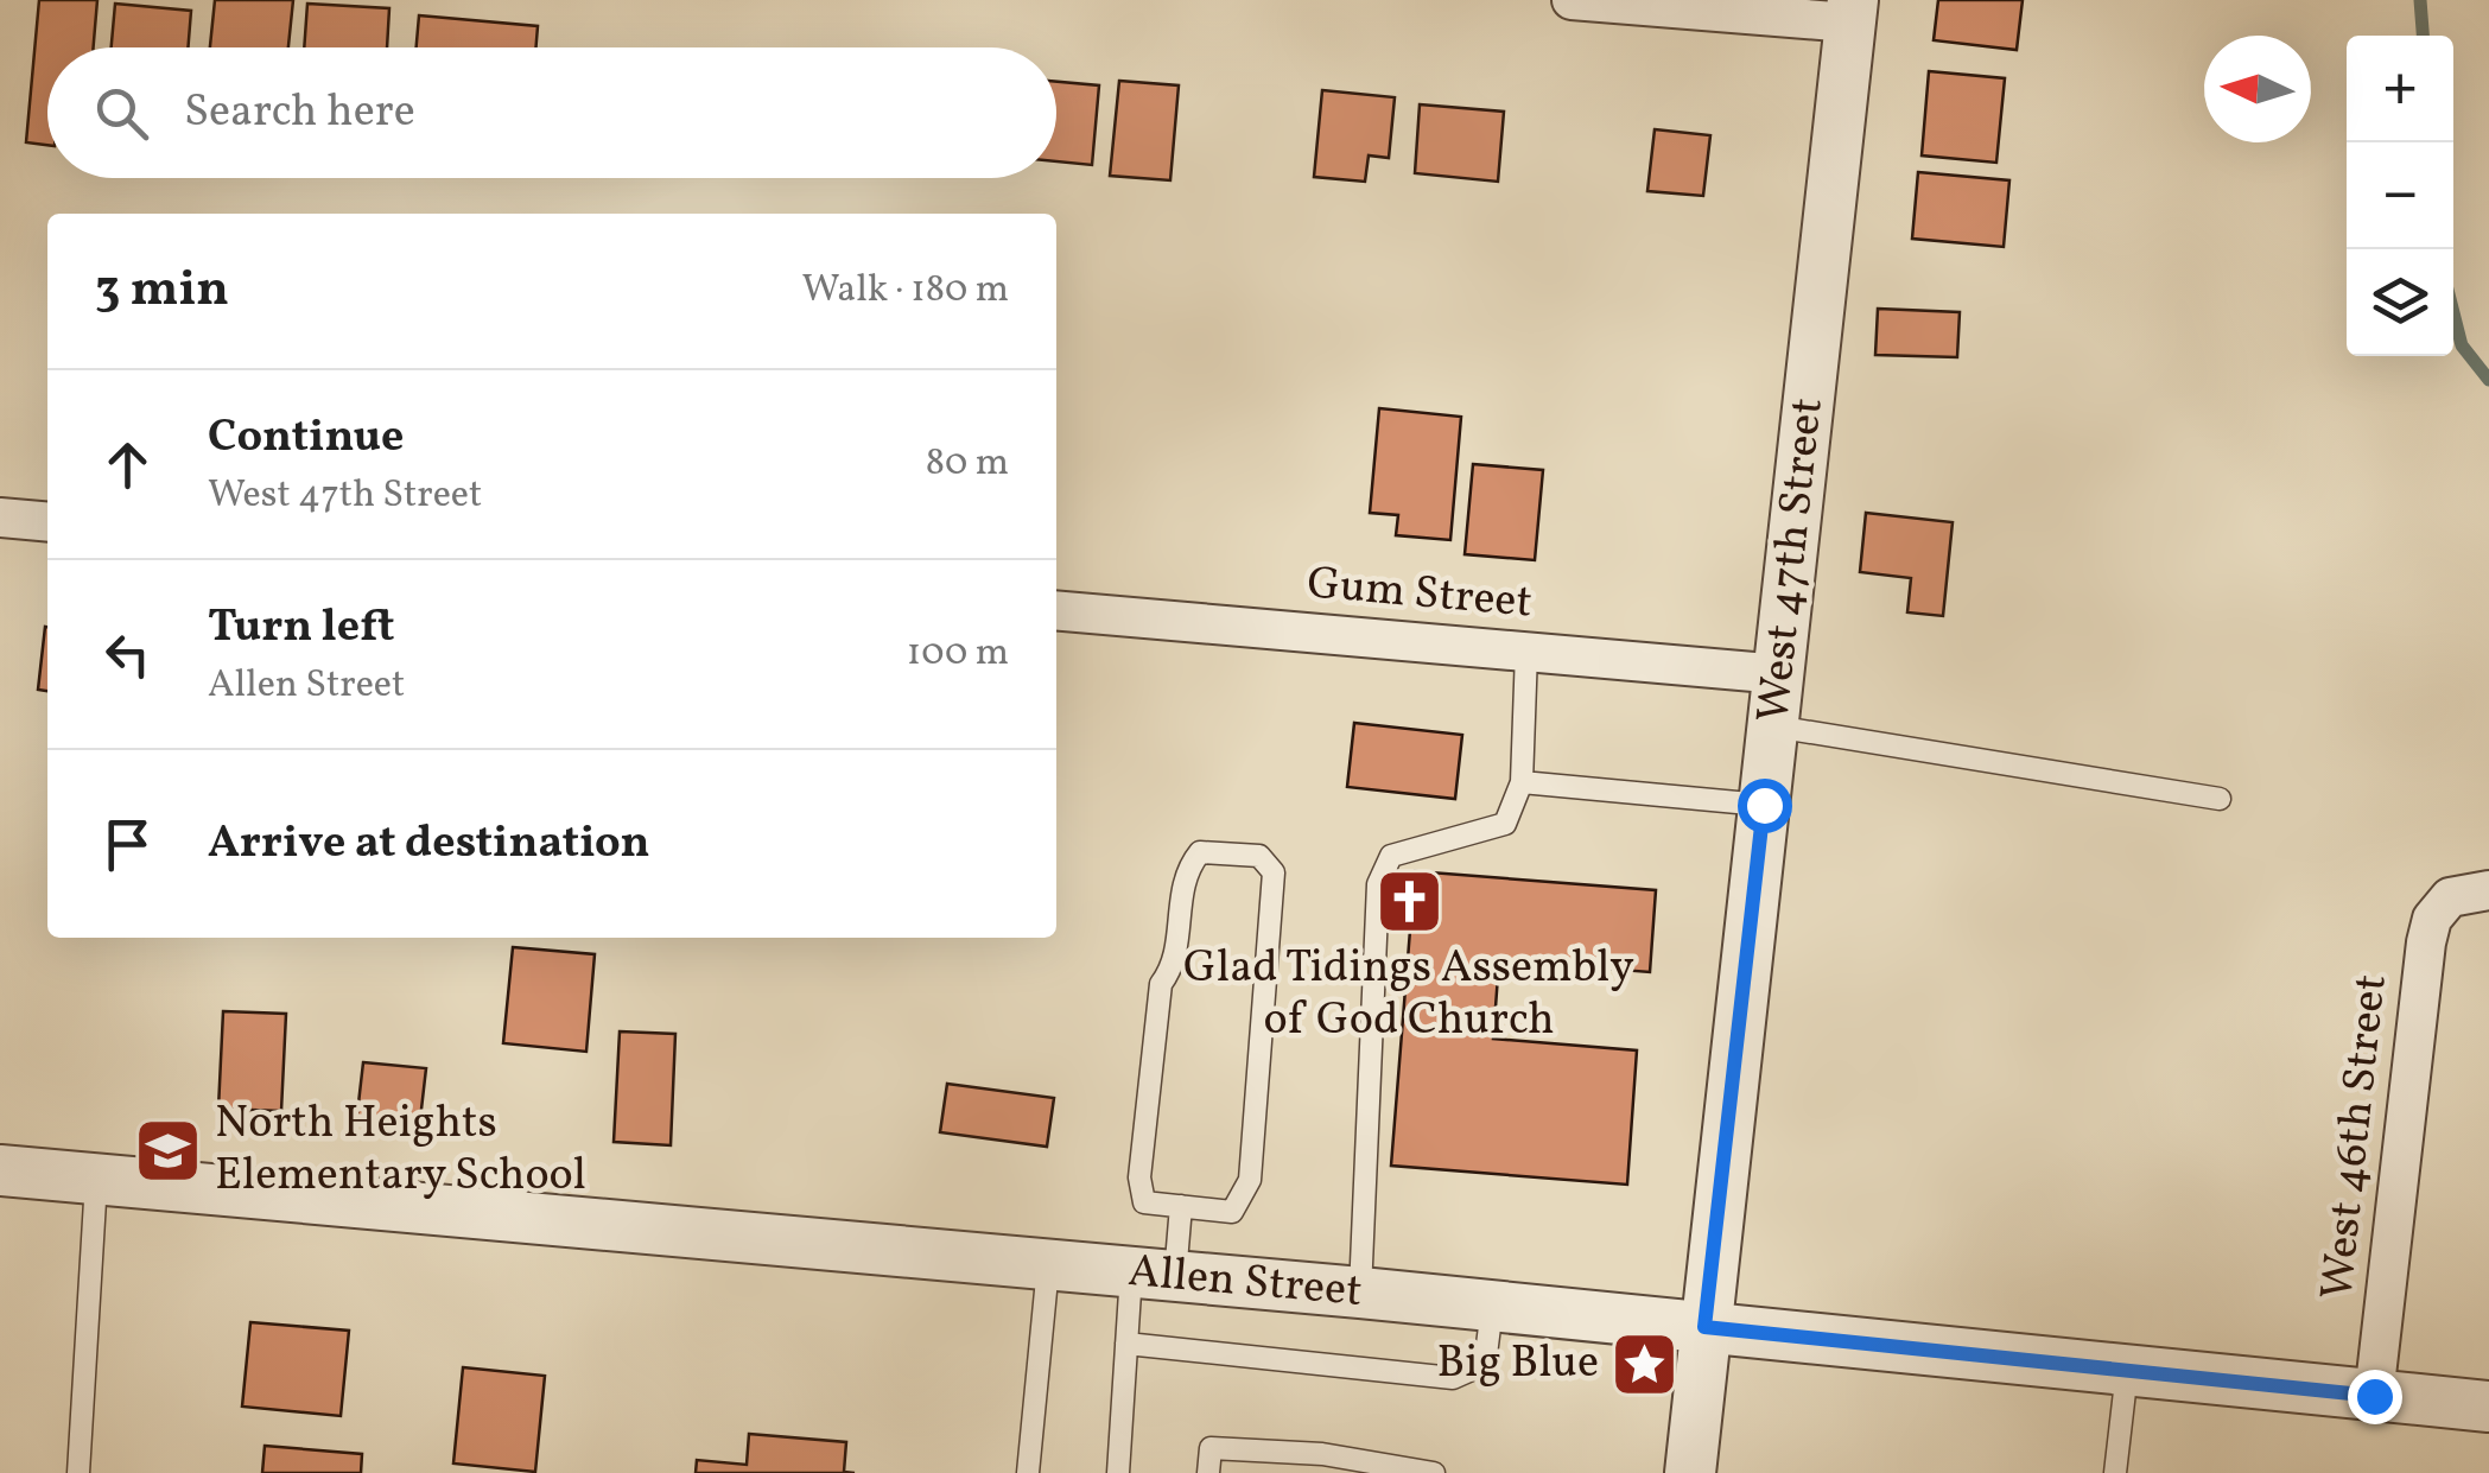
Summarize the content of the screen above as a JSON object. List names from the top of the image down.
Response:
{
  "streets": {
    "street": [
      "West 47th Street",
      "Gum Street",
      "West 46th Street",
      "Allen Street"
    ]
  },
  "crossings": [
    ["West 47th Street", "Gum Street"],
    ["West 47th Street", "Allen Street"],
    ["West 46th Street", "Allen Street"]
  ],
  "places": {
    "church": ["Glad Tidings Assembly of God Church"],
    "school or university": ["North Heights Elementary School"],
    "place": ["Big Blue"]
  },
  "north": "left",
  "page": {
    "map_buttons": ["+", "−"],
    "search": "Search here",
    "heading": ["3 min", "Walk · 180 m"],
    "list": [
      ["Continue", "West 47th Street", "80 m"],
      ["Turn left", "Allen Street", "100 m"],
      "Arrive at destination"
    ]
  }
}
